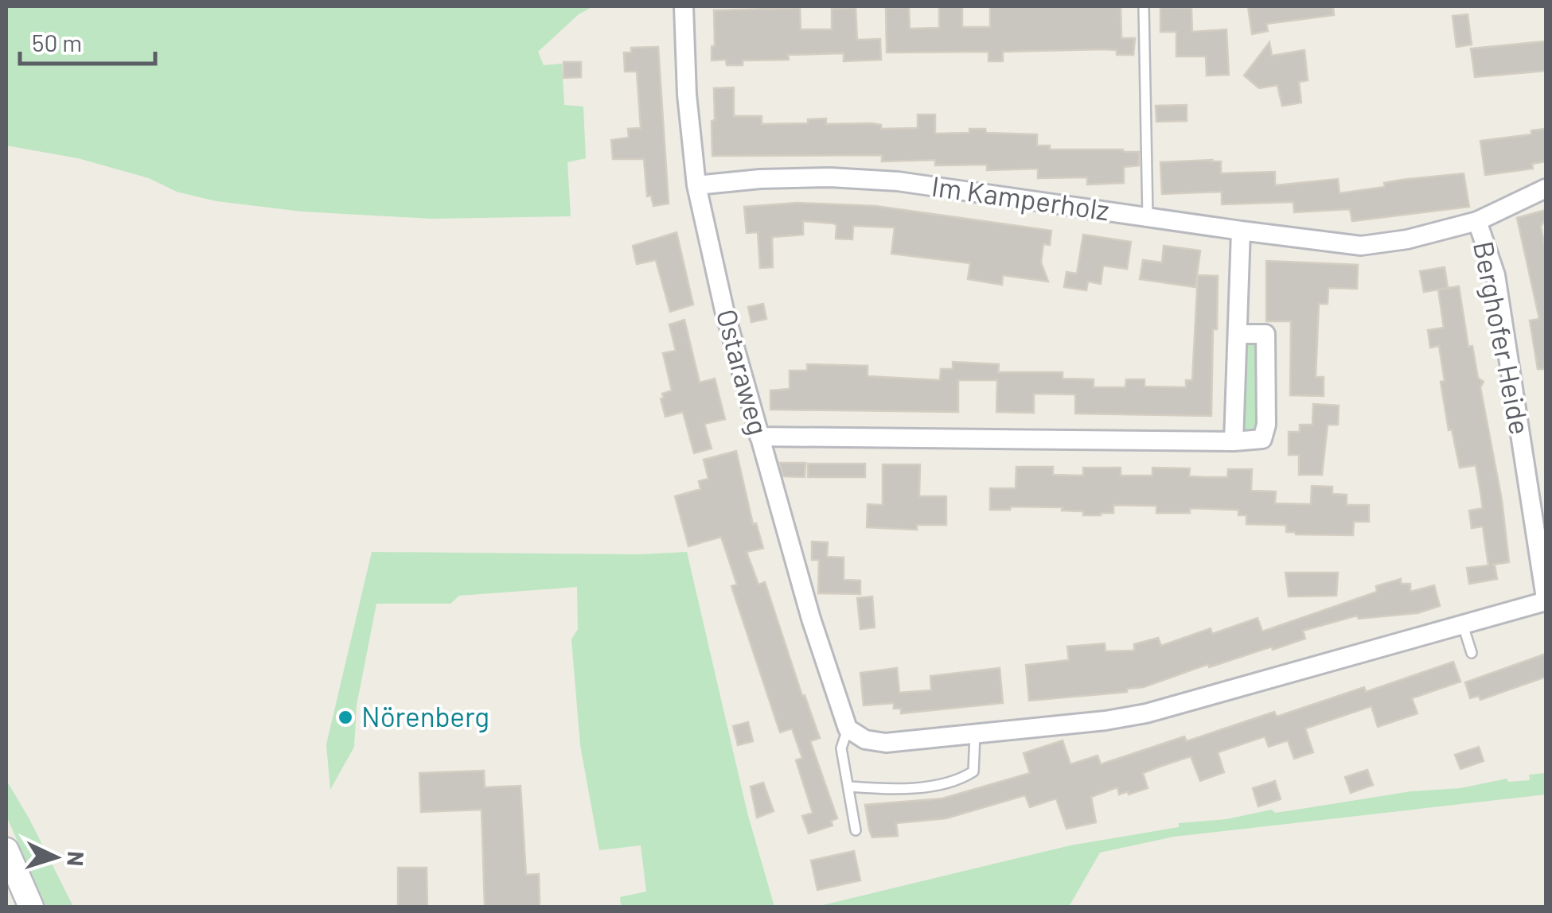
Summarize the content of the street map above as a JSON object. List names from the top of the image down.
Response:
{
  "streets": {
    "street": ["Im Kamperholz", "Berghofer Heide", "Ostaraweg"]
  },
  "crossings": [
    ["Im Kamperholz", "Berghofer Heide"],
    ["Im Kamperholz", "Ostaraweg"],
    ["Berghofer Heide", "Ostaraweg"]
  ],
  "places": ["Nörenberg"],
  "scale_bar": "50 m",
  "north": "right"
}
